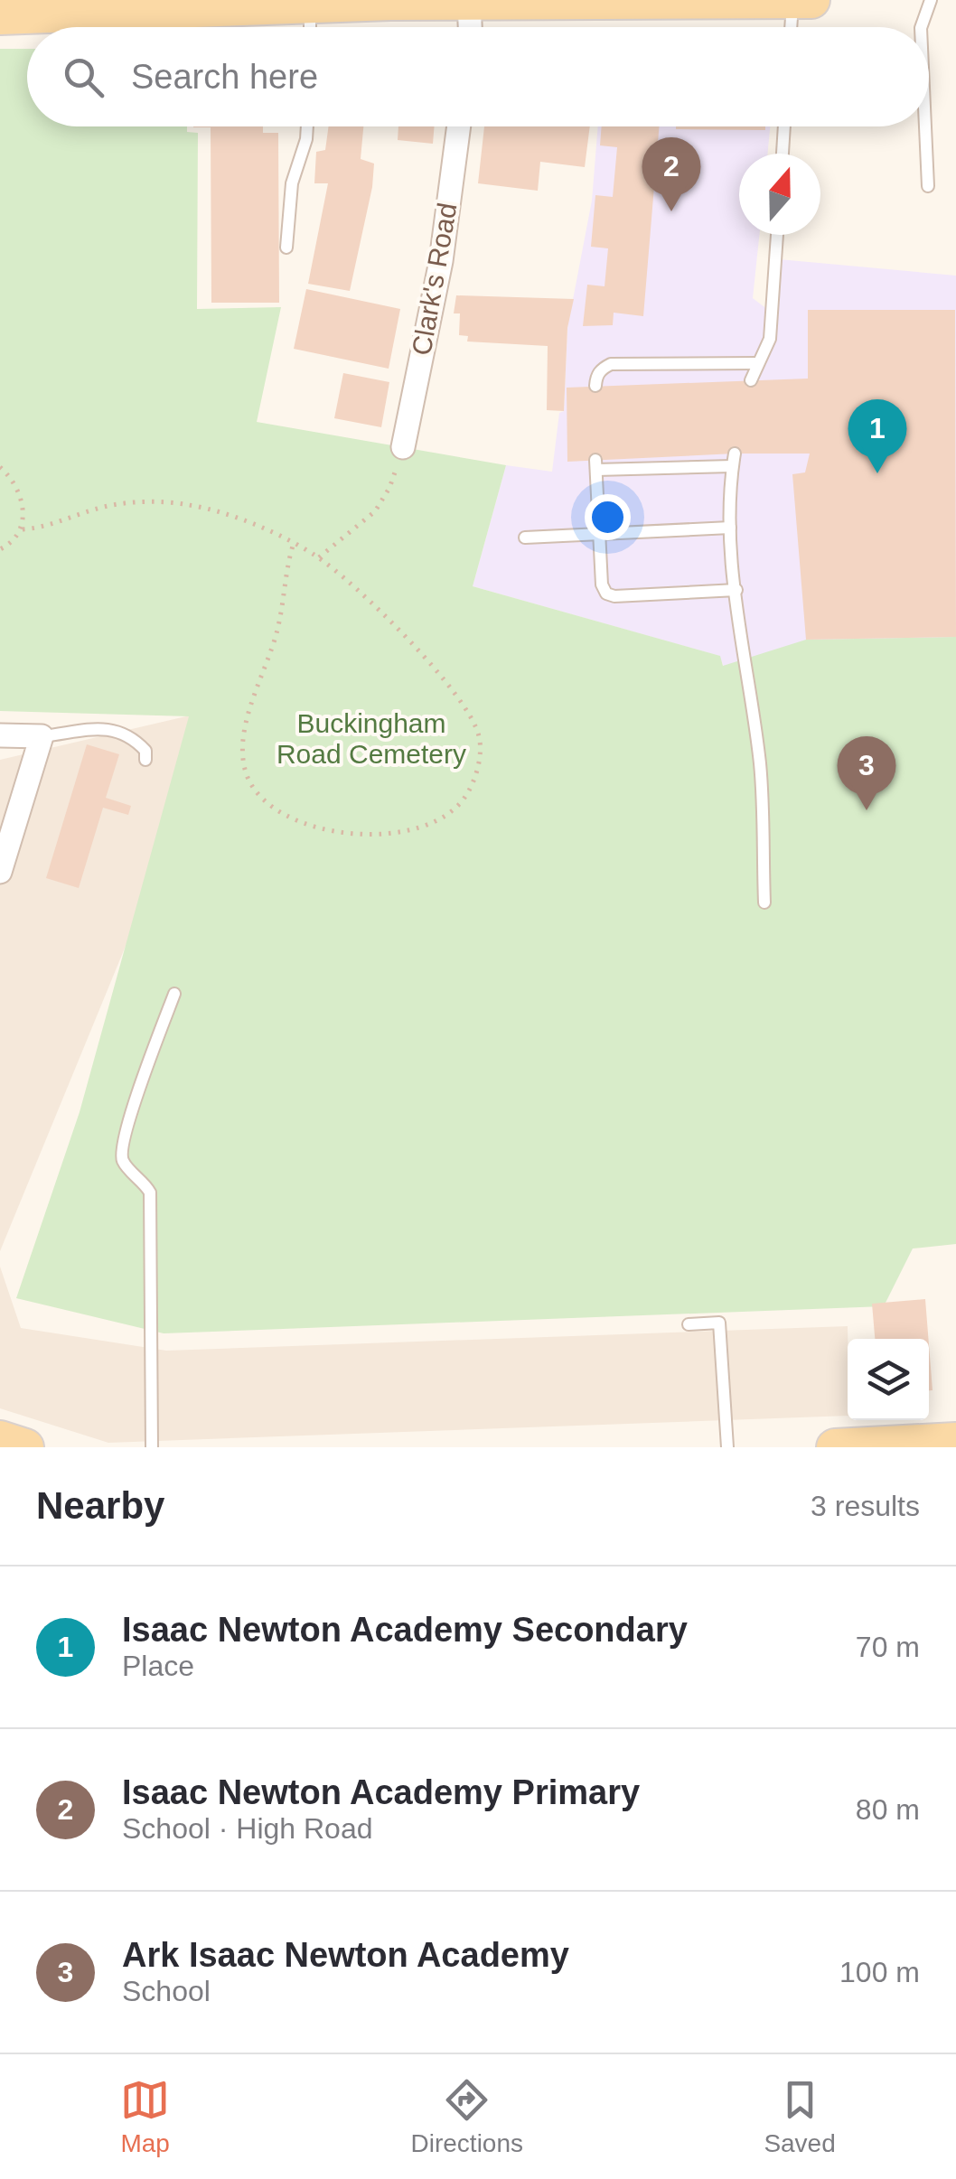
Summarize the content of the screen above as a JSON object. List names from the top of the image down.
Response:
{
  "streets": {
    "street": ["Clark's Road"]
  },
  "parks": ["Buckingham Road Cemetery"],
  "north": "top",
  "page": {
    "search": "Search here",
    "pins": ["2", "1", "3"],
    "heading": ["Nearby", "3 results"],
    "list": [
      {
        "mark": "1",
        "name": "Isaac Newton Academy Secondary",
        "note": "Place",
        "value": "70 m"
      },
      {
        "mark": "2",
        "name": "Isaac Newton Academy Primary",
        "note": "School · High Road",
        "value": "80 m"
      },
      {
        "mark": "3",
        "name": "Ark Isaac Newton Academy",
        "note": "School",
        "value": "100 m"
      }
    ],
    "nav": ["Map", "Directions", "Saved"]
  }
}
